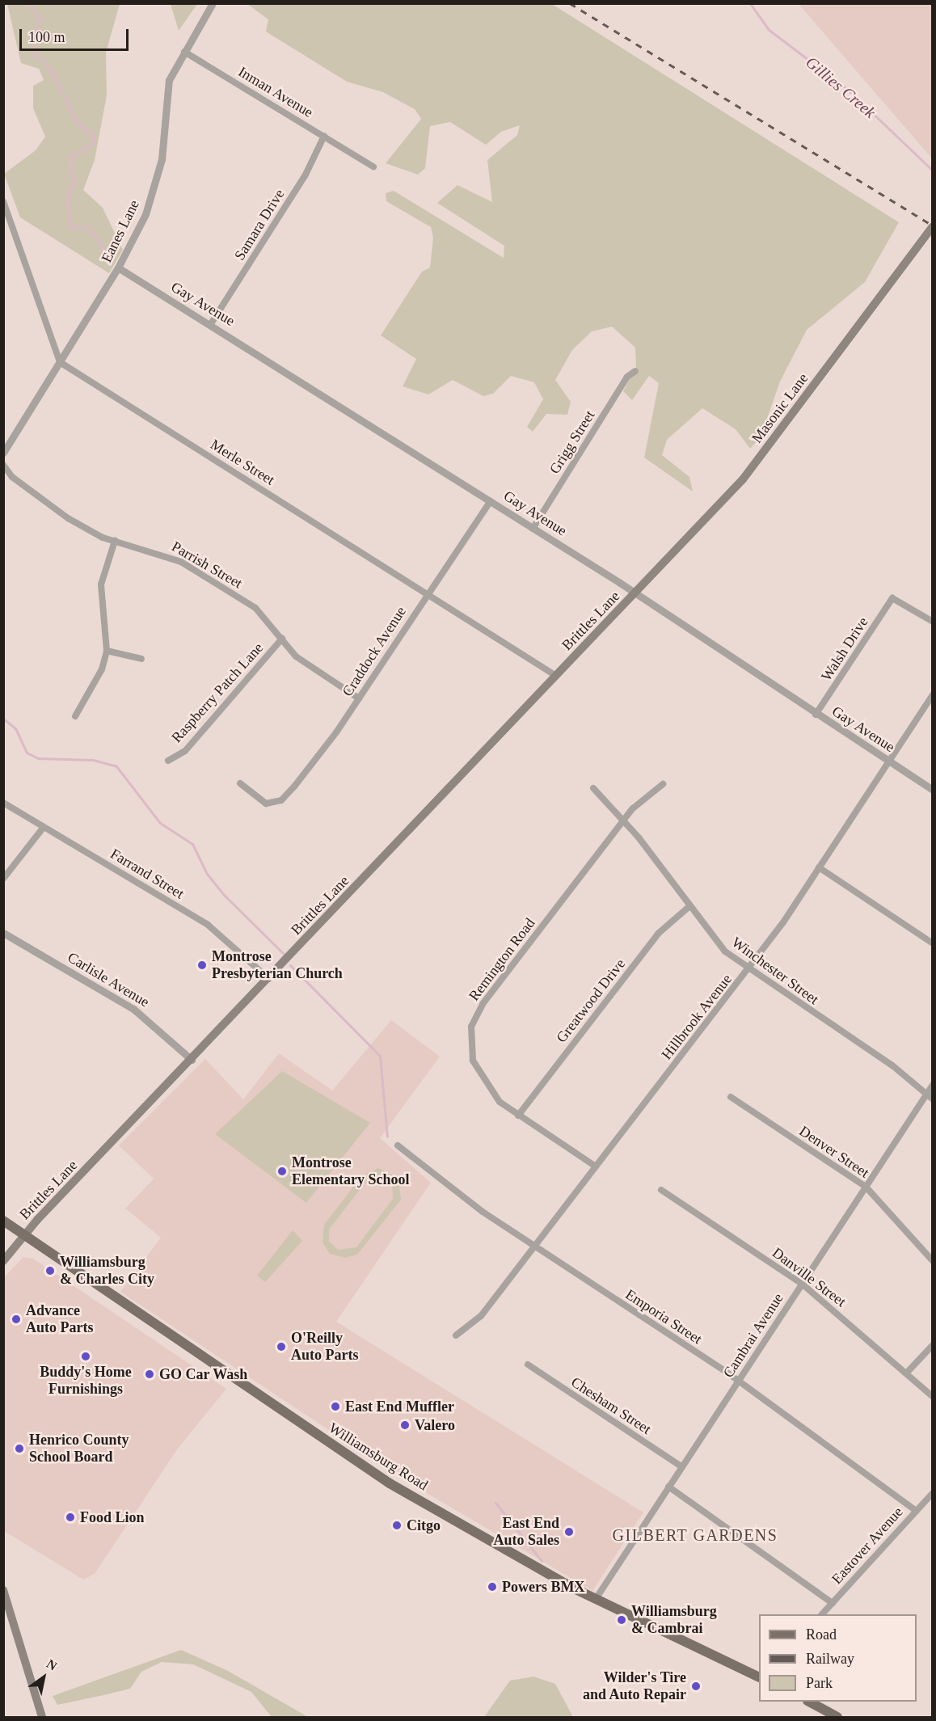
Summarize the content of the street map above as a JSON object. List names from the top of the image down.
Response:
{
  "streets": {
    "main road": ["Masonic Lane", "Brittles Lane", "Williamsburg Road"],
    "street": [
      "Inman Avenue",
      "Samara Drive",
      "Eanes Lane",
      "Gay Avenue",
      "Grigg Street",
      "Merle Street",
      "Parrish Street",
      "Walsh Drive",
      "Craddock Avenue",
      "Raspberry Patch Lane",
      "Farrand Street",
      "Remington Road",
      "Winchester Street",
      "Carlisle Avenue",
      "Greatwood Drive",
      "Hillbrook Avenue",
      "Denver Street",
      "Danville Street",
      "Emporia Street",
      "Cambrai Avenue",
      "Chesham Street",
      "Eastover Avenue"
    ]
  },
  "crossings": [
    ["Inman Avenue", "Samara Drive"],
    ["Inman Avenue", "Eanes Lane"],
    ["Samara Drive", "Gay Avenue"],
    ["Eanes Lane", "Gay Avenue"],
    ["Eanes Lane", "Merle Street"],
    ["Gay Avenue", "Masonic Lane"],
    ["Gay Avenue", "Grigg Street"],
    ["Gay Avenue", "Brittles Lane"],
    ["Gay Avenue", "Walsh Drive"],
    ["Gay Avenue", "Craddock Avenue"],
    ["Gay Avenue", "Hillbrook Avenue"],
    ["Masonic Lane", "Brittles Lane"],
    ["Merle Street", "Brittles Lane"],
    ["Merle Street", "Craddock Avenue"],
    ["Parrish Street", "Craddock Avenue"],
    ["Parrish Street", "Raspberry Patch Lane"],
    ["Brittles Lane", "Farrand Street"],
    ["Brittles Lane", "Carlisle Avenue"],
    ["Brittles Lane", "Williamsburg Road"],
    ["Remington Road", "Winchester Street"],
    ["Remington Road", "Greatwood Drive"],
    ["Remington Road", "Hillbrook Avenue"],
    ["Winchester Street", "Greatwood Drive"],
    ["Winchester Street", "Hillbrook Avenue"],
    ["Winchester Street", "Cambrai Avenue"],
    ["Hillbrook Avenue", "Emporia Street"],
    ["Denver Street", "Cambrai Avenue"],
    ["Danville Street", "Cambrai Avenue"],
    ["Emporia Street", "Cambrai Avenue"],
    ["Emporia Street", "Eastover Avenue"],
    ["Cambrai Avenue", "Chesham Street"],
    ["Cambrai Avenue", "Williamsburg Road"]
  ],
  "districts": ["GILBERT GARDENS"],
  "water": ["Gillies Creek"],
  "places": [
    "Montrose Presbyterian Church",
    "Montrose Elementary School",
    "Williamsburg & Charles City",
    "Advance Auto Parts",
    "O'Reilly Auto Parts",
    "Buddy's Home Furnishings",
    "GO Car Wash",
    "East End Muffler",
    "Valero",
    "Henrico County School Board",
    "Food Lion",
    "Citgo",
    "East End Auto Sales",
    "Powers BMX",
    "Williamsburg & Cambrai",
    "Wilder's Tire and Auto Repair"
  ],
  "legend": ["Road", "Railway", "Park"],
  "scale_bar": "100 m",
  "north": "top right"
}
